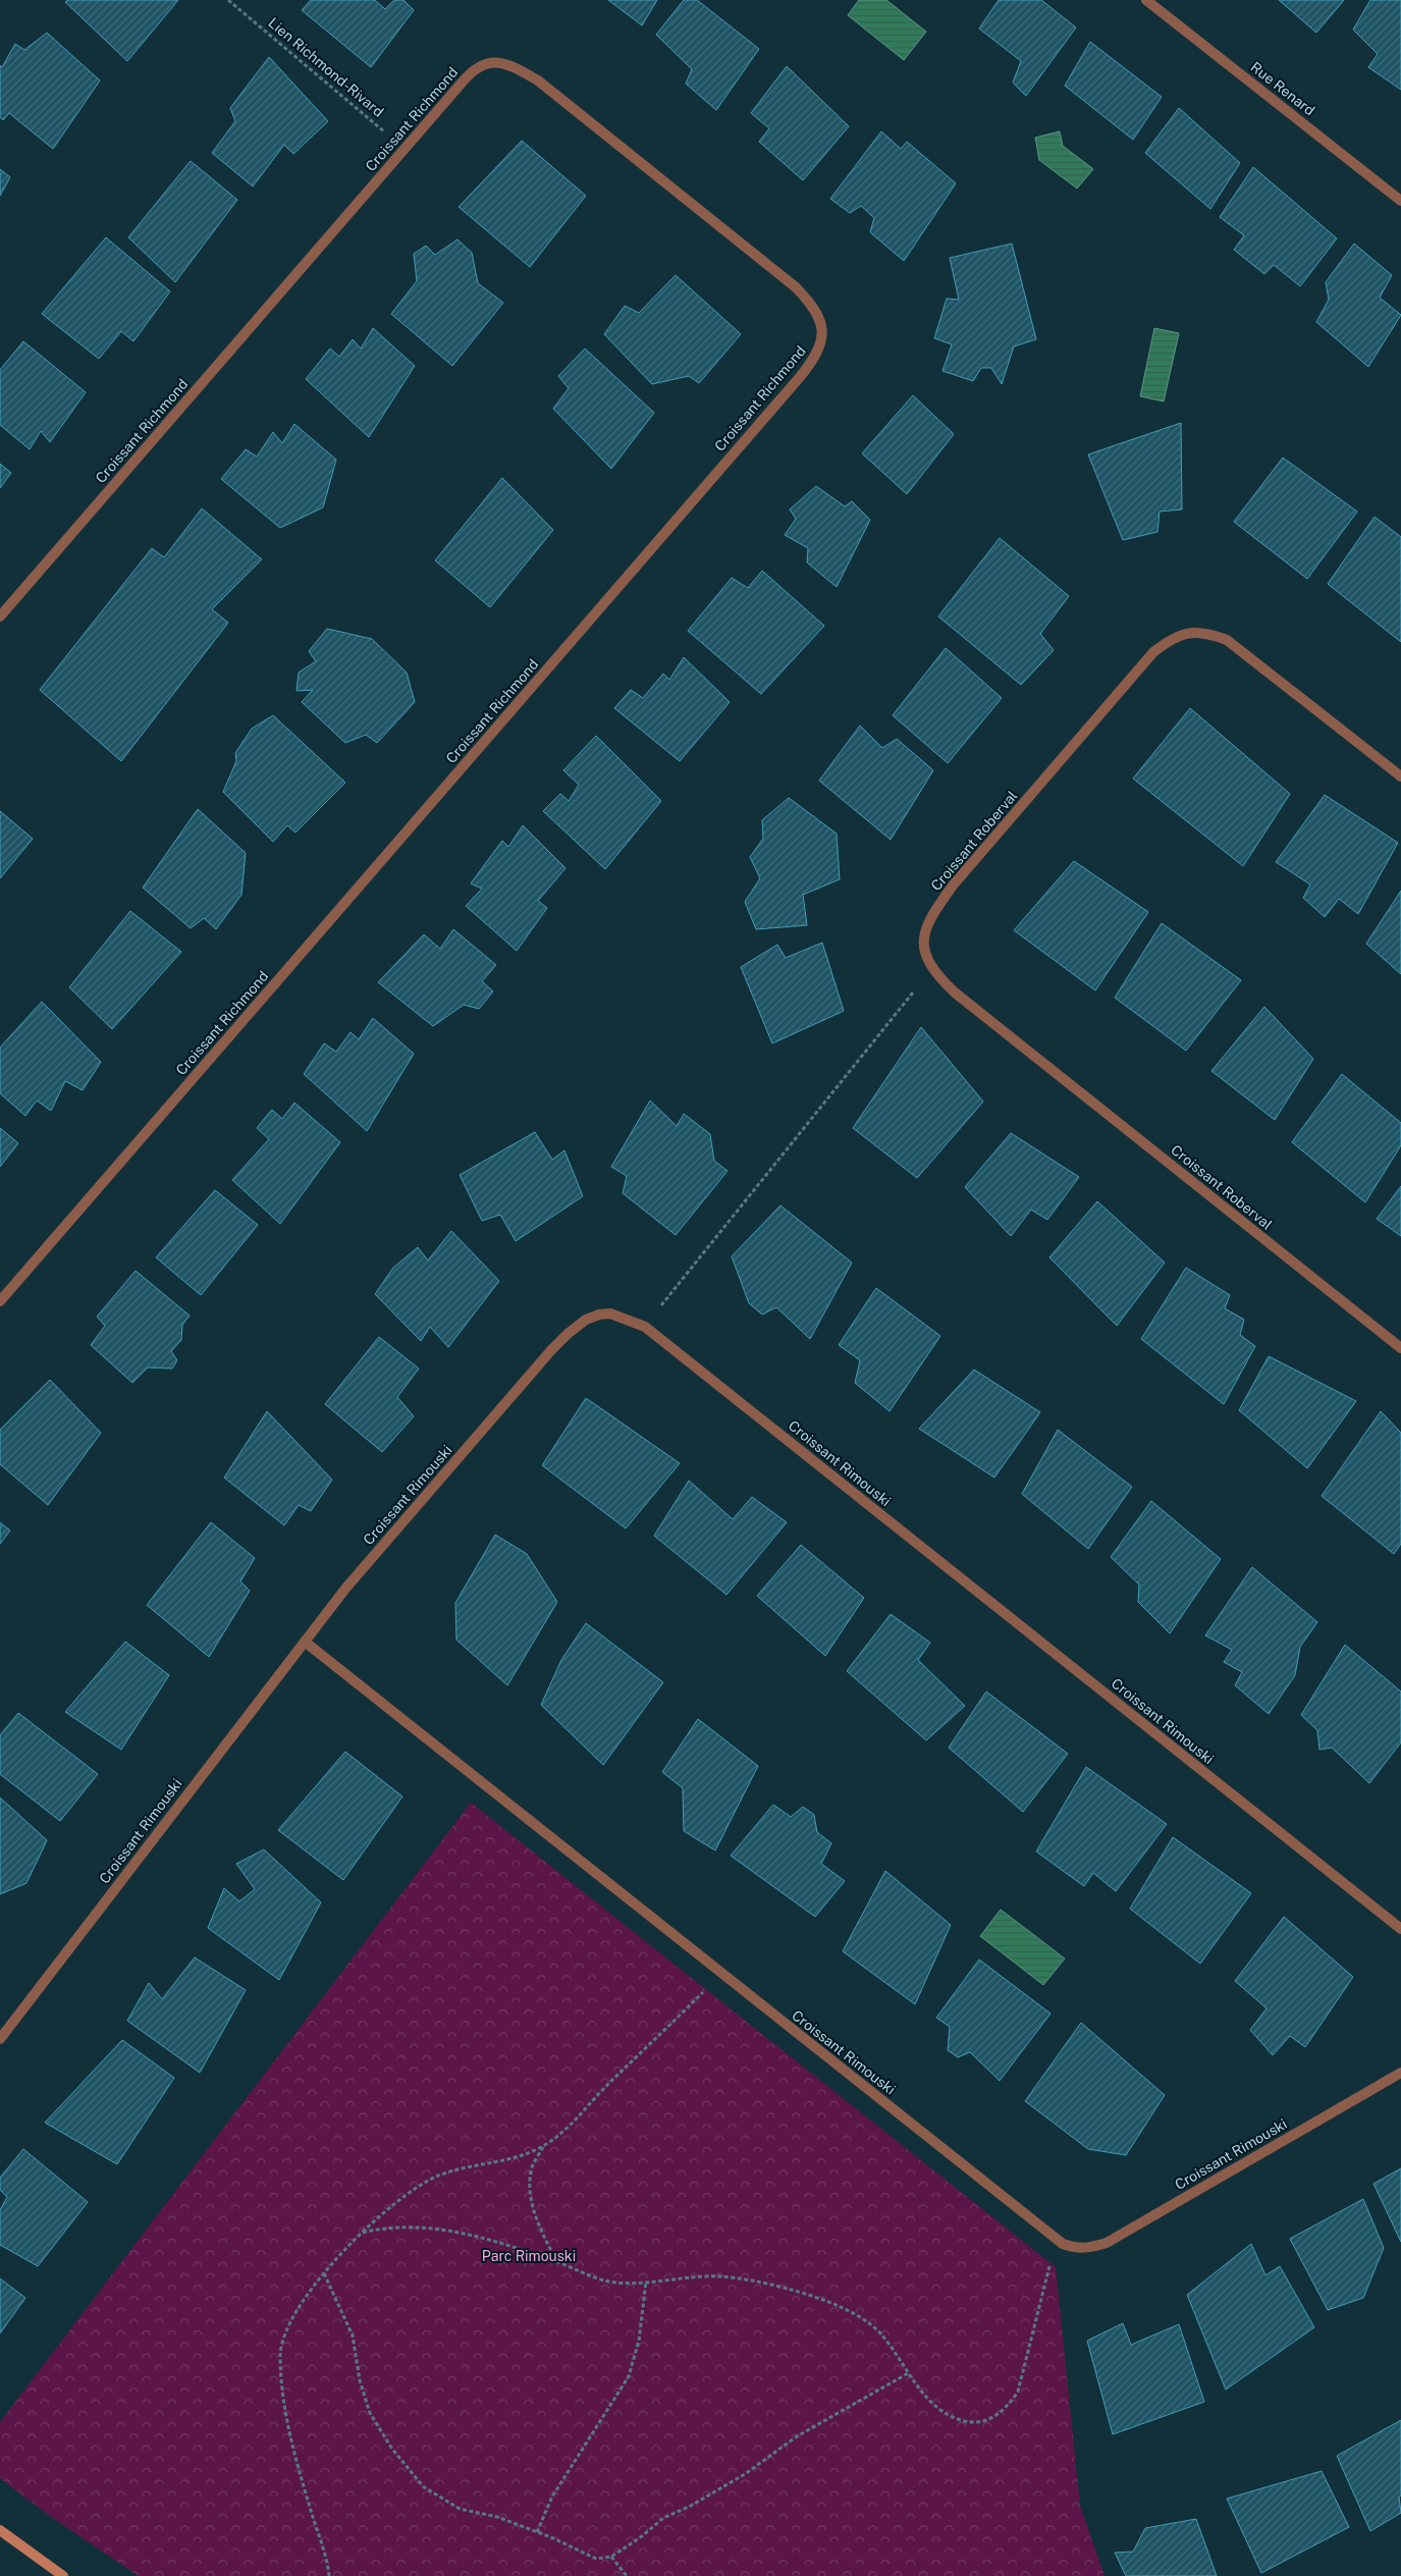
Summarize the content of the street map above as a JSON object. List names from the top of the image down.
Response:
{
  "streets": {
    "street": [
      "Rue Renard",
      "Croissant Richmond",
      "Croissant Roberval",
      "Croissant Rimouski"
    ],
    "path": ["Lien Richmond-Rivard"]
  },
  "parks": ["Parc Rimouski"]
}
